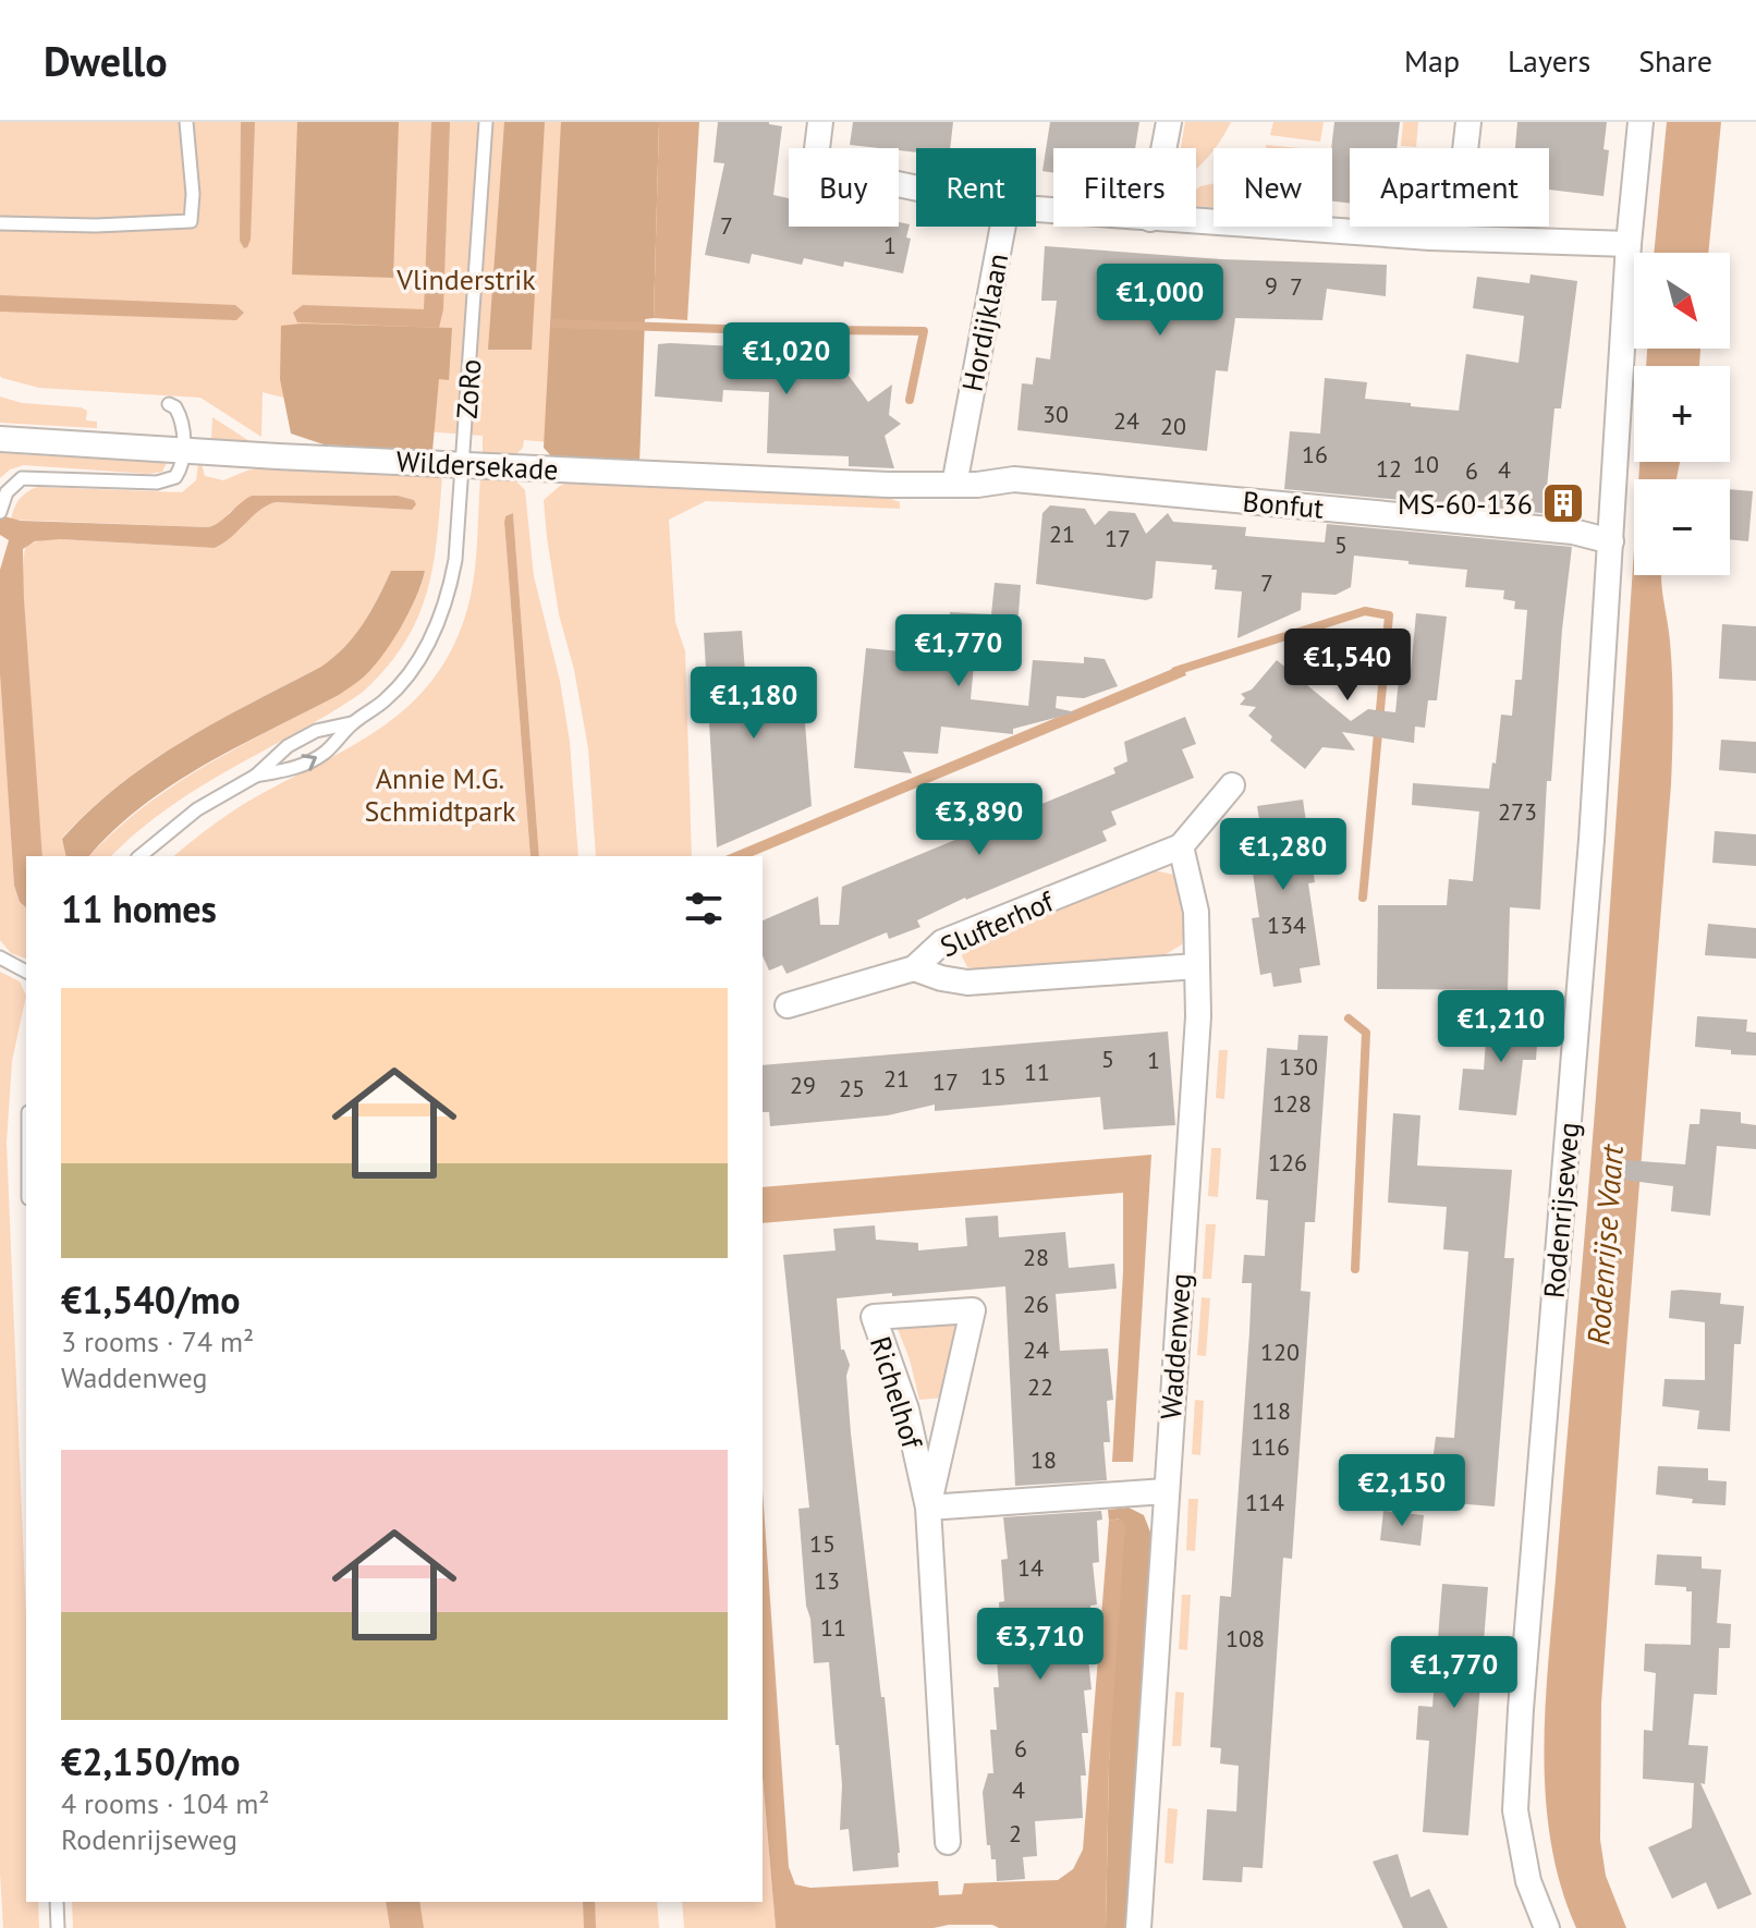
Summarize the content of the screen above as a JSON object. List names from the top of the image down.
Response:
{
  "streets": {
    "street": [
      "Hordijklaan",
      "Wildersekade",
      "Bonfut",
      "Slufterhof",
      "Rodenrijseweg",
      "Waddenweg",
      "Richelhof"
    ],
    "lane": ["ZoRo"]
  },
  "crossings": [
    ["Hordijklaan", "Wildersekade"],
    ["Hordijklaan", "Bonfut"],
    ["ZoRo", "Wildersekade"],
    ["Wildersekade", "Bonfut"],
    ["Bonfut", "Rodenrijseweg"],
    ["Slufterhof", "Waddenweg"]
  ],
  "water": ["Rodenrijse Vaart"],
  "parks": ["Vlinderstrik", "Annie M.G. Schmidtpark"],
  "places": {
    "building": ["MS-60-136"]
  },
  "house_numbers": [
    "7",
    "1",
    "9",
    "7",
    "30",
    "24",
    "20",
    "16",
    "10",
    "12",
    "4",
    "6",
    "21",
    "17",
    "5",
    "7",
    "273",
    "134",
    "5",
    "1",
    "130",
    "11",
    "15",
    "21",
    "17",
    "29",
    "25",
    "128",
    "126",
    "28",
    "26",
    "24",
    "120",
    "22",
    "118",
    "116",
    "18",
    "114",
    "15",
    "14",
    "13",
    "11",
    "108",
    "6",
    "4",
    "2"
  ],
  "north": "bottom right",
  "page": {
    "header": "Dwello",
    "nav": ["Map", "Layers", "Share"],
    "chip": [
      "Buy",
      "Rent",
      "Filters",
      "New",
      "Apartment"
    ],
    "map_buttons": ["+", "−"],
    "price": [
      "€1,000",
      "€1,020",
      "€1,770",
      "€1,540",
      "€1,180",
      "€3,890",
      "€1,280",
      "€1,210",
      "€2,150",
      "€3,710",
      "€1,770"
    ],
    "heading": "11 homes",
    "list": [
      {
        "name": "€1,540/mo",
        "note": "3 rooms · 74 m² · Waddenweg"
      },
      {
        "name": "€2,150/mo",
        "note": "4 rooms · 104 m² · Rodenrijseweg"
      }
    ]
  }
}
